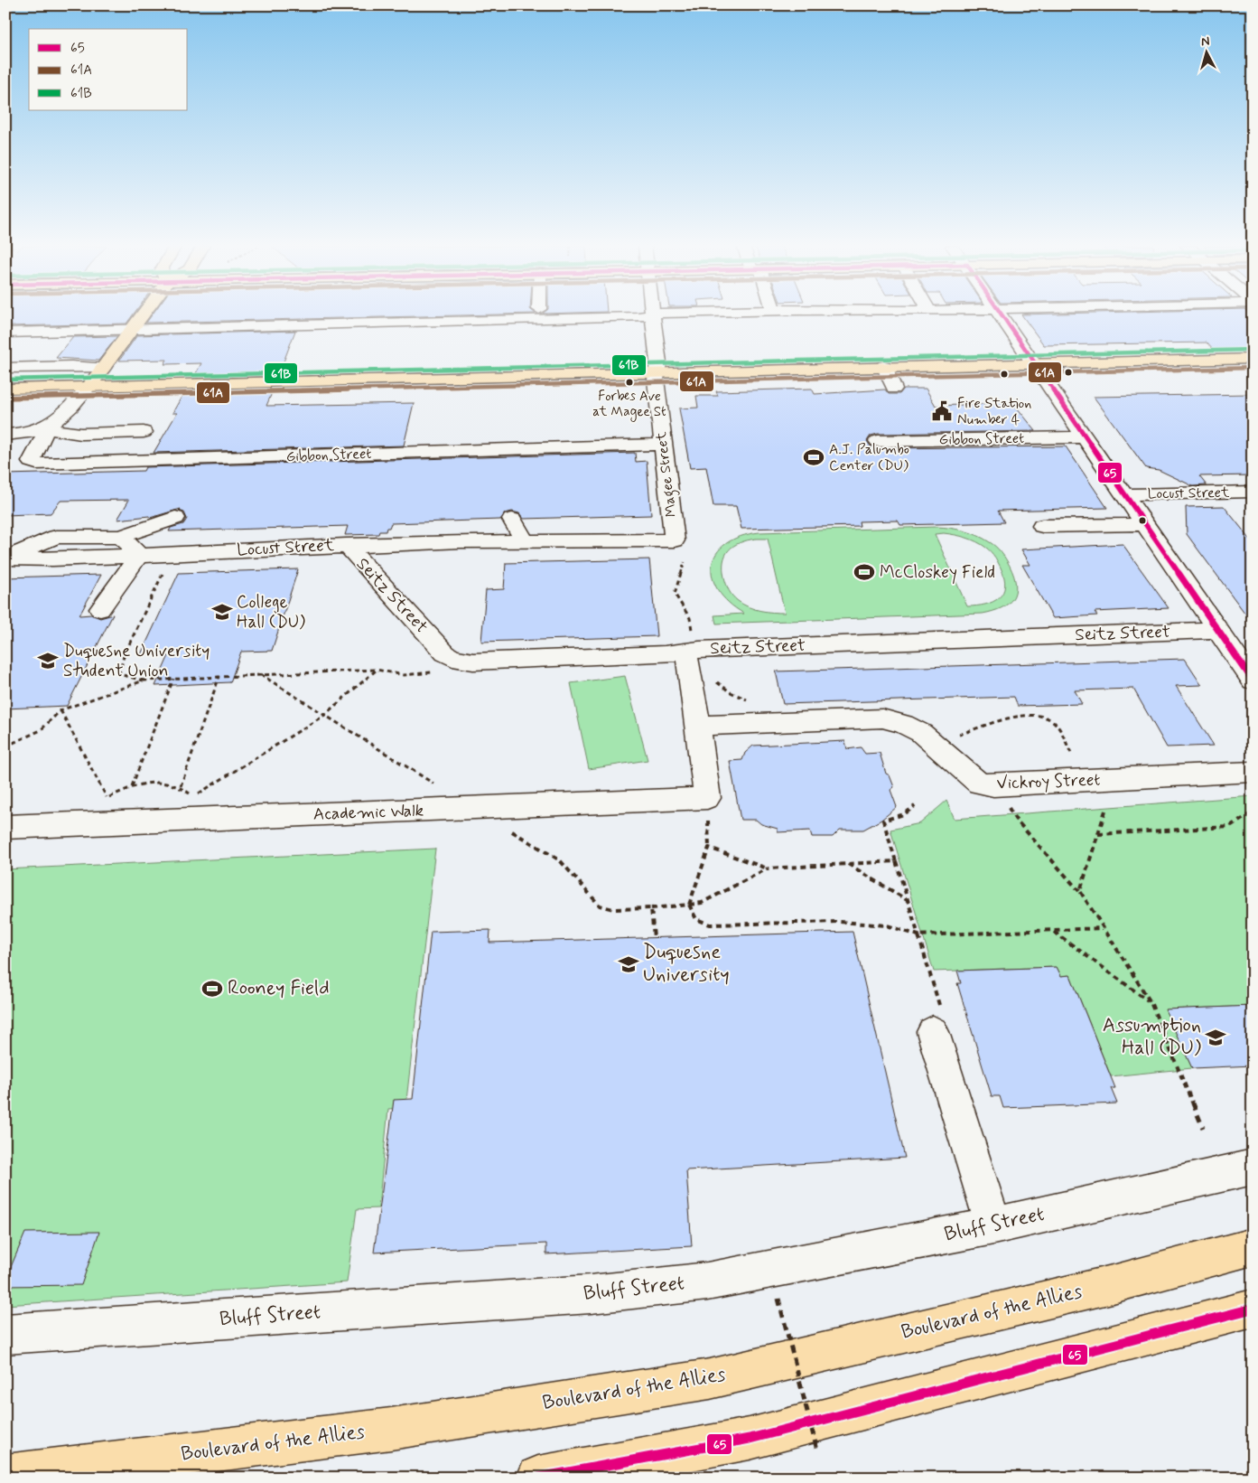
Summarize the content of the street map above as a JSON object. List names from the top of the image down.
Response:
{
  "streets": {
    "main road": ["Boulevard of the Allies"],
    "street": [
      "Gibbon Street",
      "Magee Street",
      "Locust Street",
      "Seitz Street",
      "Vickroy Street",
      "Academic Walk",
      "Bluff Street"
    ]
  },
  "crossings": [
    ["Gibbon Street", "Magee Street"],
    ["Magee Street", "Locust Street"],
    ["Locust Street", "Seitz Street"],
    ["Vickroy Street", "Academic Walk"]
  ],
  "places": {
    "other": ["Forbes Ave at Magee St"],
    "public building": ["Fire Station Number 4"],
    "sports": ["A.J. Palumbo Center (DU)", "McCloskey Field", "Rooney Field"],
    "school or university": [
      "College Hall (DU)",
      "Duquesne University Student Union",
      "Duquesne University",
      "Assumption Hall (DU)"
    ]
  },
  "lines": ["transit line 65", "transit line 61B", "transit line 61A"],
  "legend": ["65", "61A", "61B"],
  "north": "top"
}
